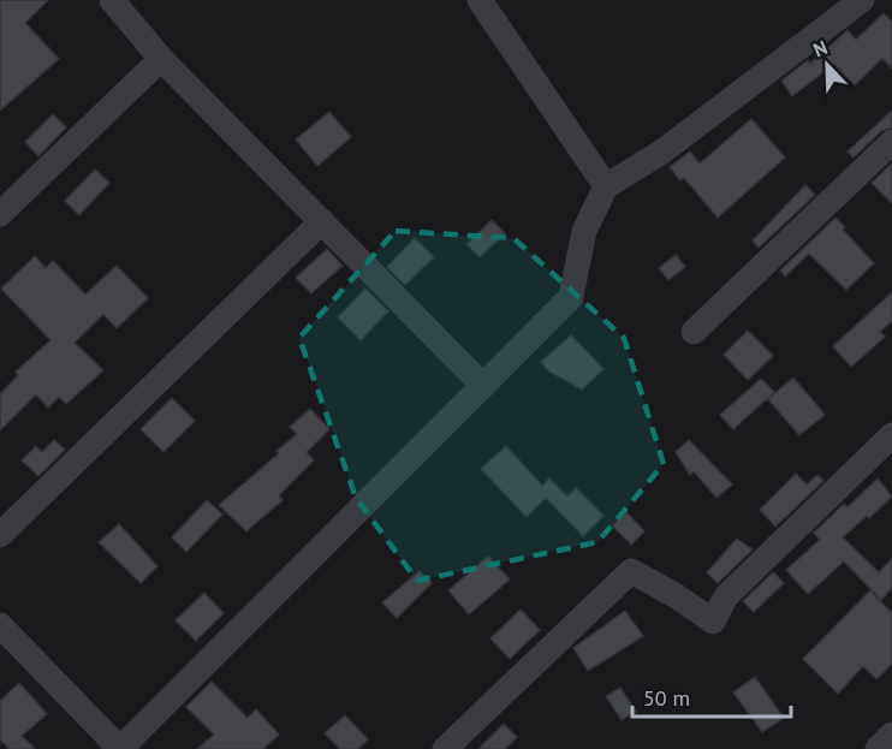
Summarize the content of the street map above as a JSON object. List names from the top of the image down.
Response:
{
  "scale_bar": "50 m",
  "north": "top left"
}
